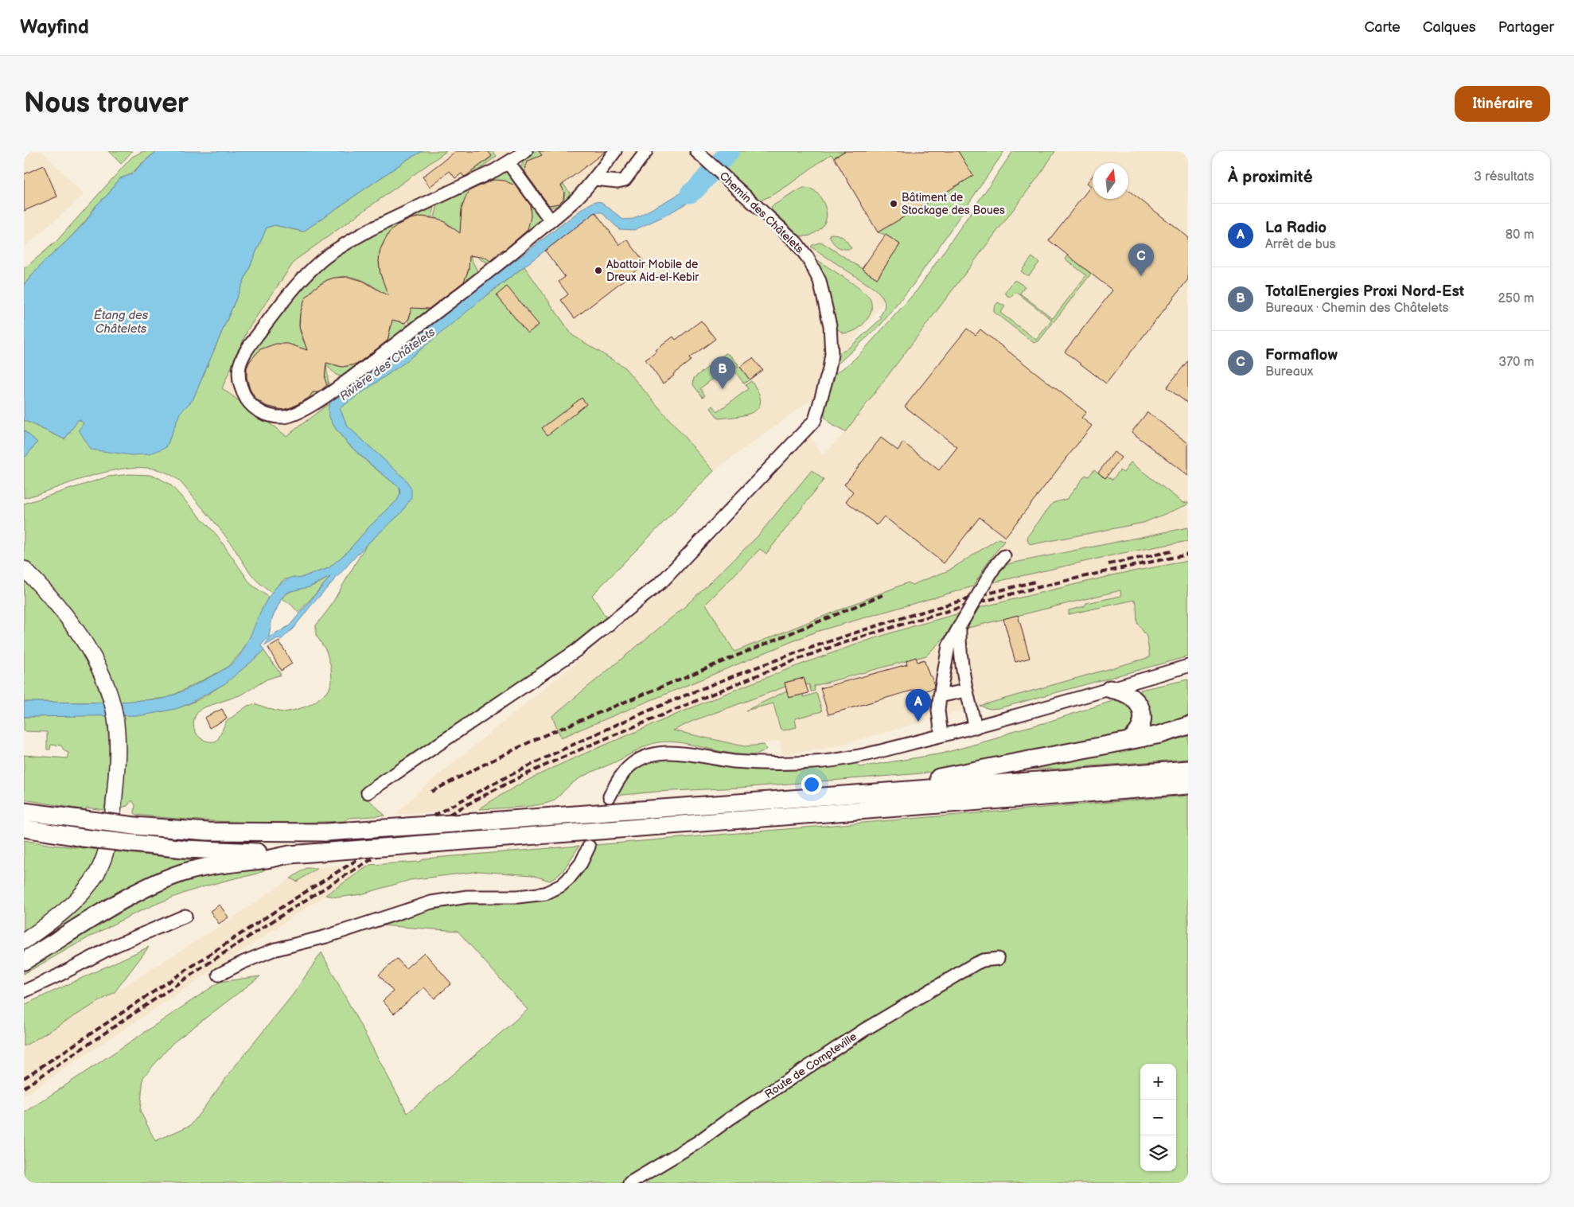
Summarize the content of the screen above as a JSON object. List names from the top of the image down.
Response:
{
  "streets": {
    "street": ["Chemin des Châtelets", "Route de Compteville"]
  },
  "water": ["Étang des Châtelets", "Rivière des Châtelets"],
  "places": ["Bâtiment de Stockage des Boues", "Abattoir Mobile de Dreux Aid-el-Kebir"],
  "north": "top",
  "page": {
    "header": "Wayfind",
    "nav": ["Carte", "Calques", "Partager"],
    "buttons": "Itinéraire",
    "title": "Nous trouver",
    "heading": ["À proximité", "3 résultats"],
    "list": [
      {
        "mark": "A",
        "name": "La Radio",
        "note": "Arrêt de bus",
        "value": "80 m"
      },
      {
        "mark": "B",
        "name": "TotalEnergies Proxi Nord-Est",
        "note": "Bureaux · Chemin des Châtelets",
        "value": "250 m"
      },
      {
        "mark": "C",
        "name": "Formaflow",
        "note": "Bureaux",
        "value": "370 m"
      }
    ],
    "pins": ["C", "B", "A"],
    "map_buttons": ["+", "−"]
  }
}
